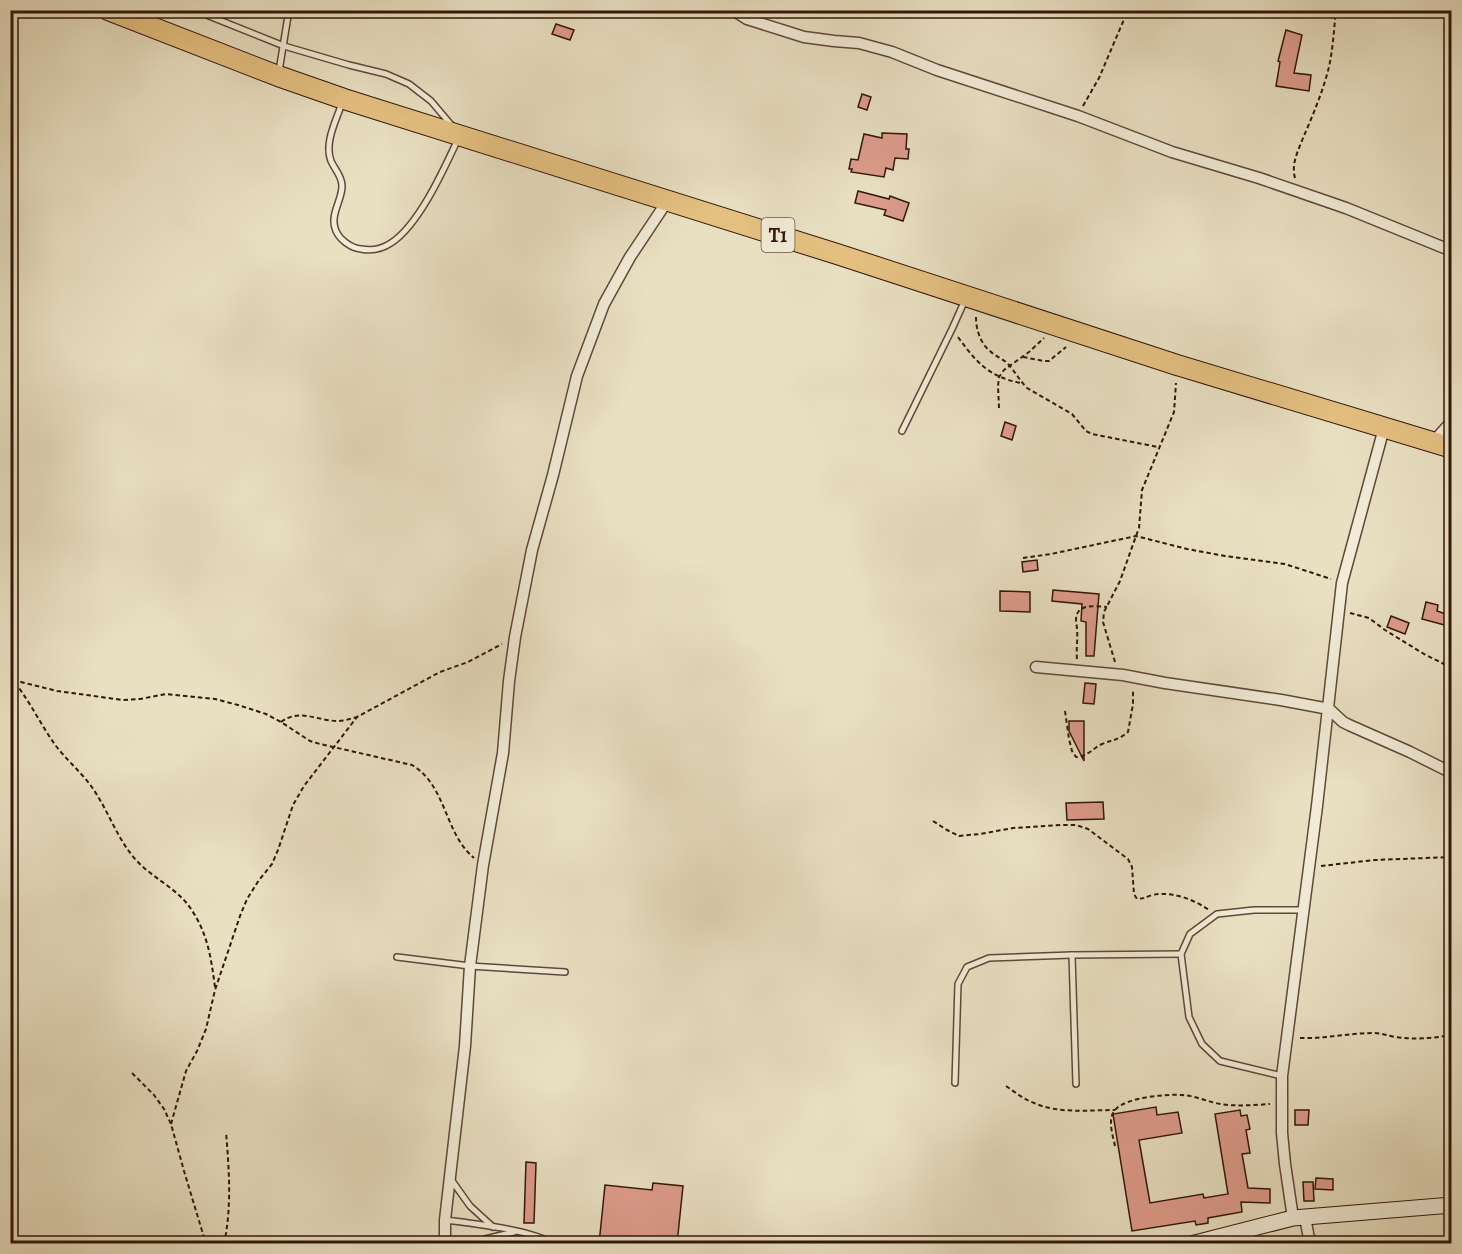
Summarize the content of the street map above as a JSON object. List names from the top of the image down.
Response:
{
  "streets": {
    "highway": ["T1"]
  }
}
